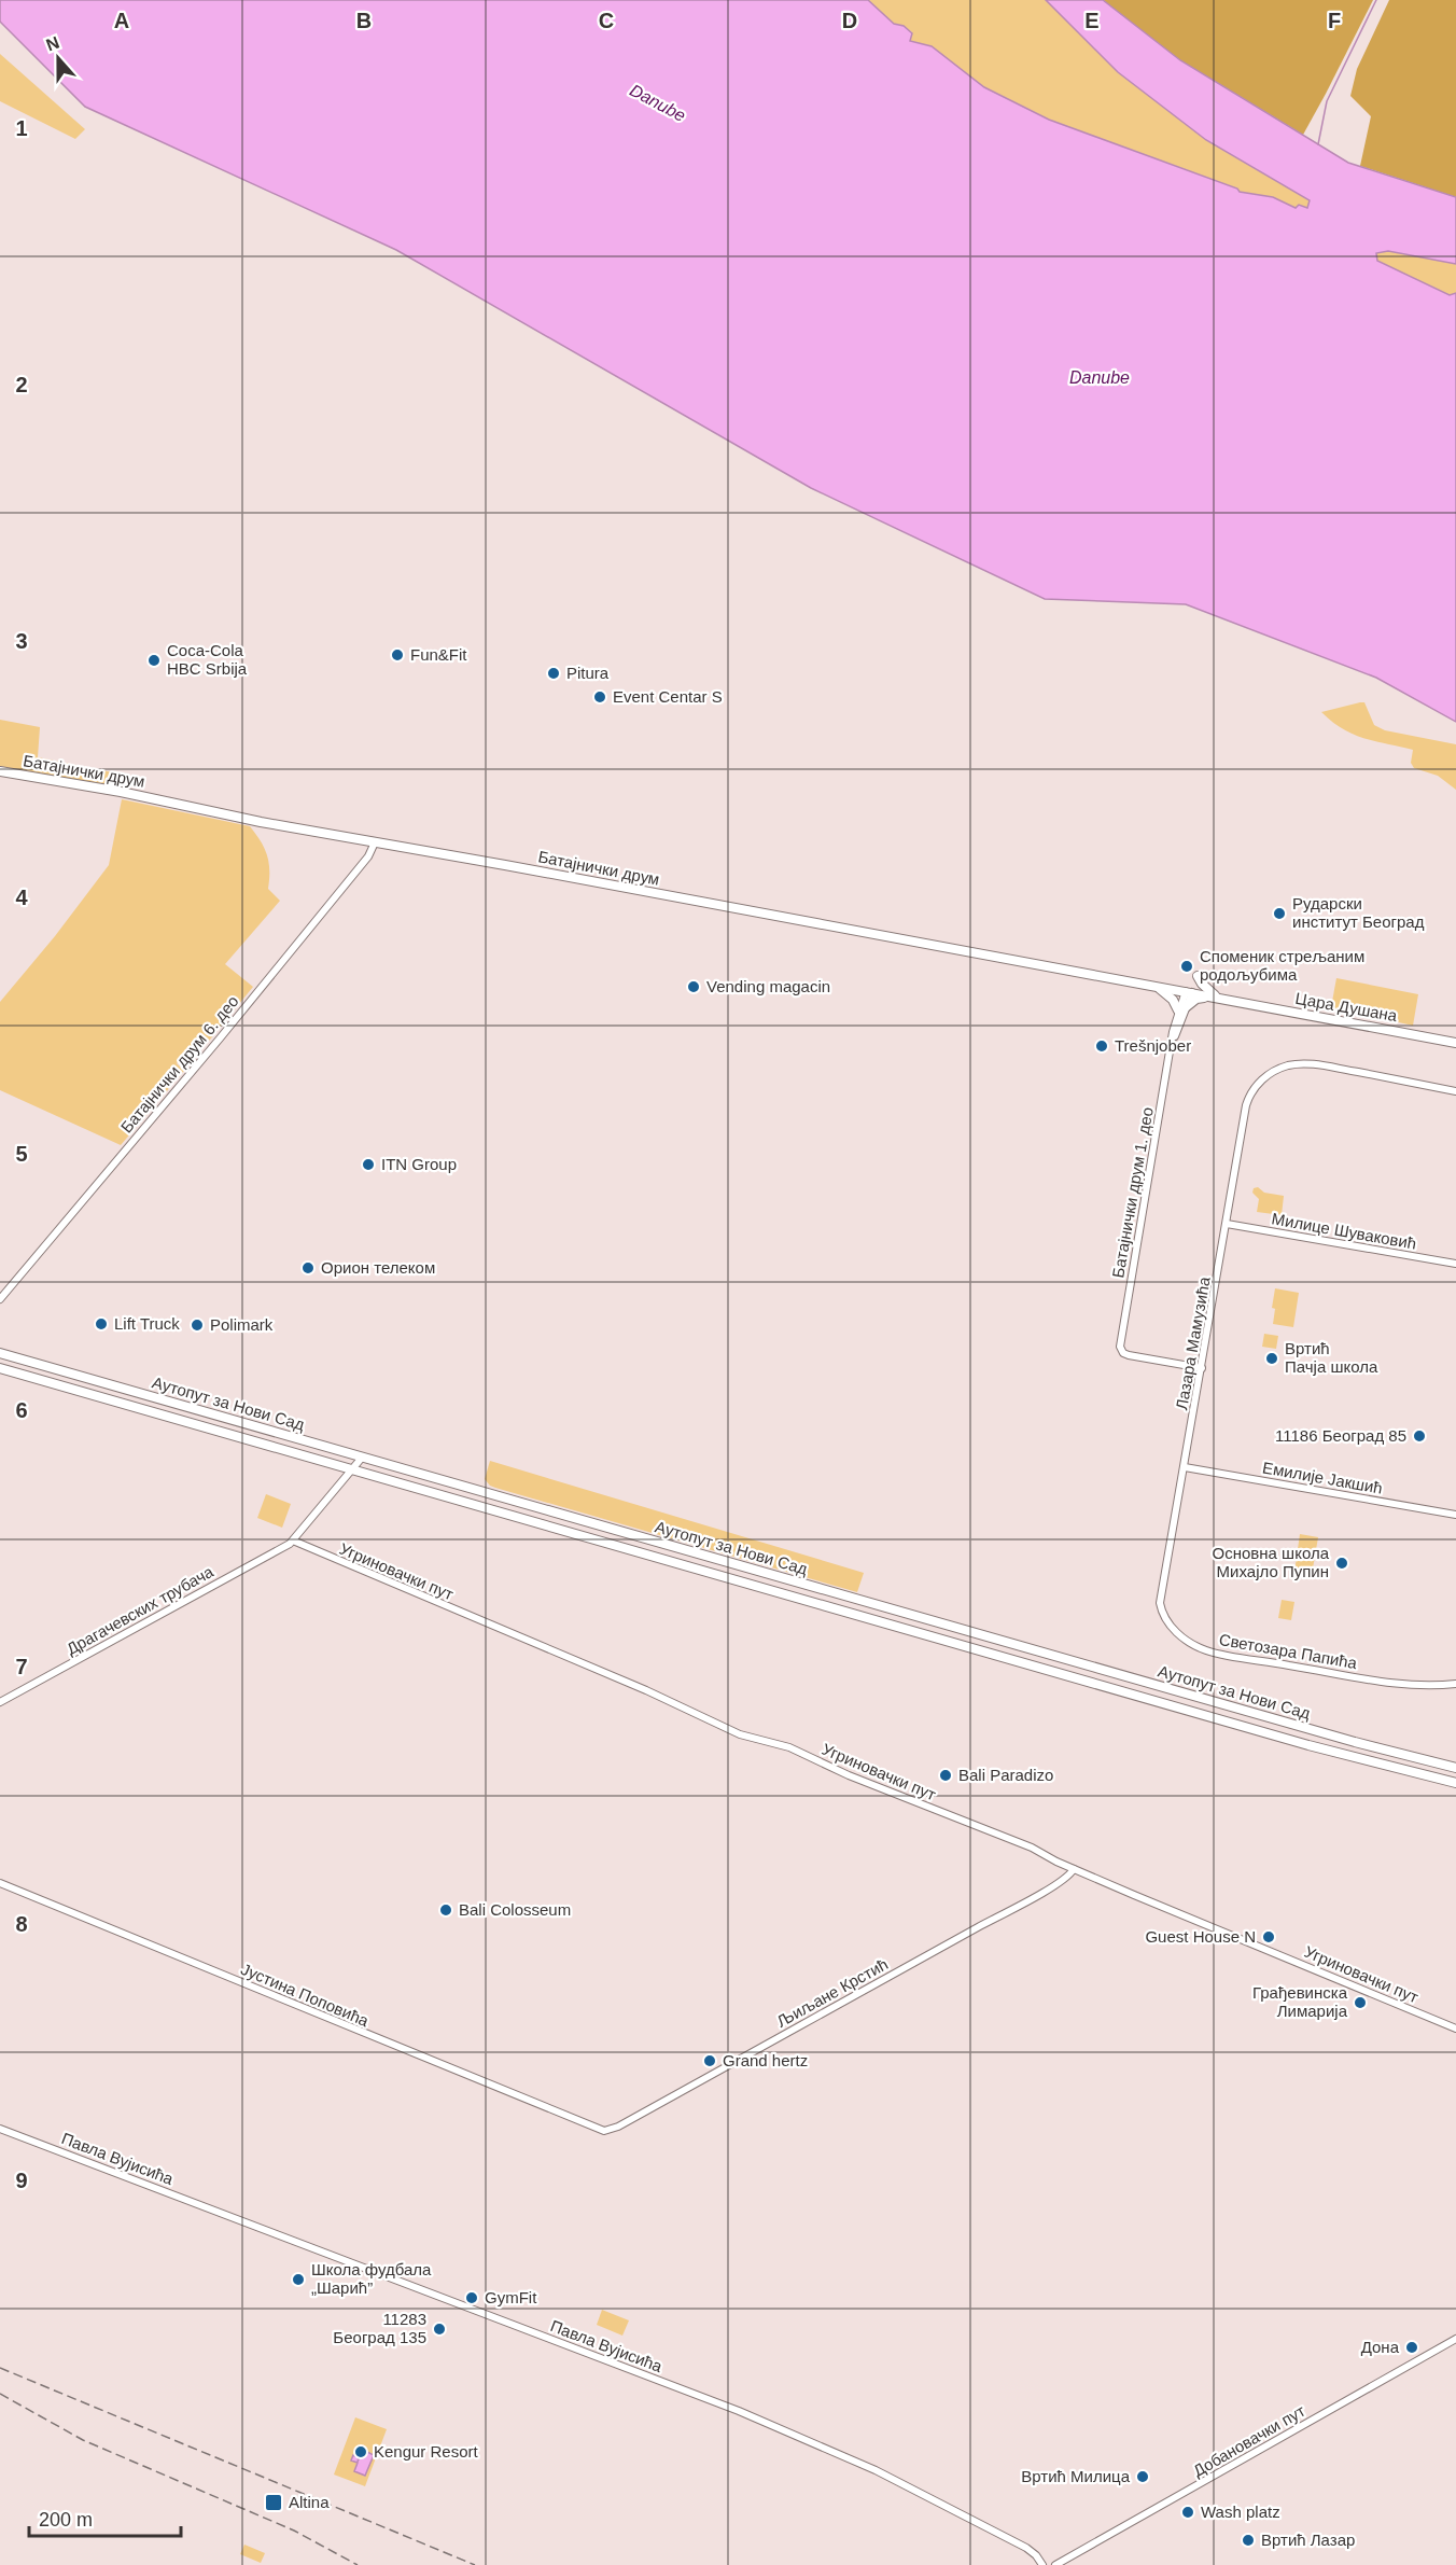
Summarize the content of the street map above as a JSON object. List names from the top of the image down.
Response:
{
  "streets": {
    "main road": ["Батајнички друм", "Цара Душана", "Аутопут за Нови Сад"],
    "street": [
      "Батајнички друм 6. део",
      "Батајнички друм 1. део",
      "Милице Шуваковић",
      "Лазара Мамузића",
      "Емилије Јакшић",
      "Угриновачки пут",
      "Драгачевских трубача",
      "Светозара Папића",
      "Љиљане Крстић",
      "Јустина Поповића",
      "Павла Вујисића",
      "Добановачки пут"
    ]
  },
  "crossings": [
    ["Батајнички друм", "Цара Душана"],
    ["Батајнички друм", "Батајнички друм 6. део"],
    ["Батајнички друм", "Батајнички друм 1. део"],
    ["Цара Душана", "Батајнички друм 1. део"],
    ["Батајнички друм 1. део", "Лазара Мамузића"],
    ["Милице Шуваковић", "Лазара Мамузића"],
    ["Лазара Мамузића", "Емилије Јакшић"],
    ["Лазара Мамузића", "Светозара Папића"],
    ["Емилије Јакшић", "Светозара Папића"],
    ["Угриновачки пут", "Драгачевских трубача"],
    ["Угриновачки пут", "Љиљане Крстић"],
    ["Љиљане Крстић", "Јустина Поповића"]
  ],
  "water": ["Danube"],
  "places": {
    "other": [
      "Fun&Fit",
      "Coca-Cola HBC Srbija",
      "Pitura",
      "Event Centar S",
      "Рударски институт Београд",
      "Споменик стрељаним родољубима",
      "Vending magacin",
      "Trešnjober",
      "ITN Group",
      "Орион телеком",
      "Lift Truck",
      "Polimark",
      "Вртић Пачја школа",
      "11186 Београд 85",
      "Основна школа Михајло Пупин",
      "Bali Paradizo",
      "Bali Colosseum",
      "Guest House N",
      "Грађевинска Лимарија",
      "Grand hertz",
      "Школа фудбала „Шарић”",
      "GymFit",
      "11283 Београд 135",
      "Дона",
      "Kengur Resort",
      "Вртић Милица",
      "Wash platz",
      "Вртић Лазар"
    ],
    "transit": ["Altina"]
  },
  "scale_bar": "200 m",
  "north": "top",
  "grid": {
    "columns": [
      "A",
      "B",
      "C",
      "D",
      "E",
      "F"
    ],
    "rows": [
      "1",
      "2",
      "3",
      "4",
      "5",
      "6",
      "7",
      "8",
      "9"
    ]
  }
}
